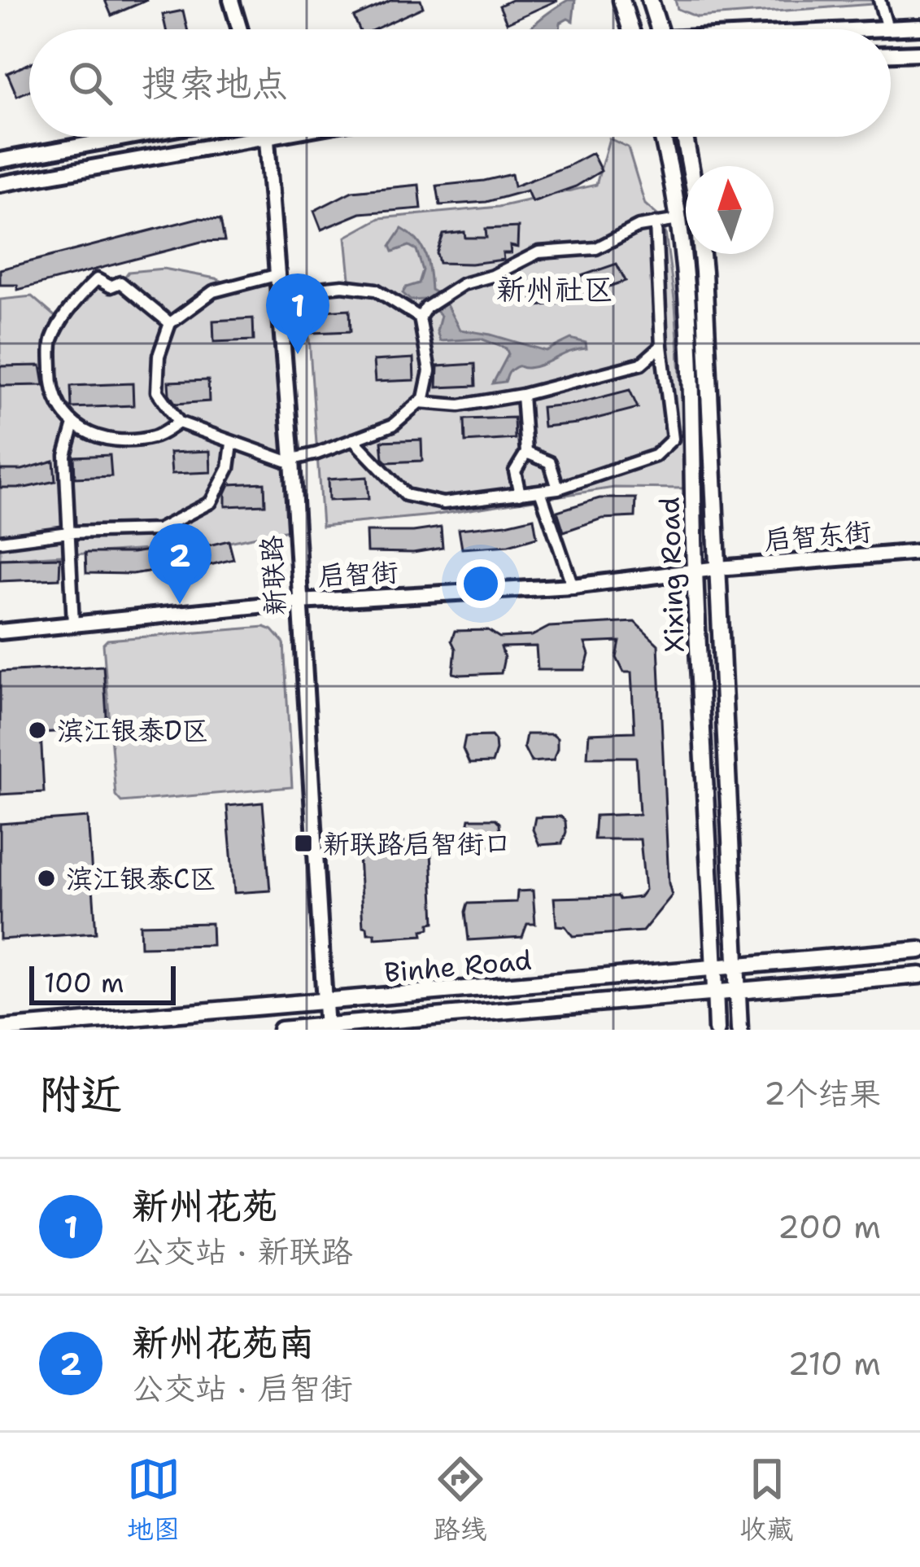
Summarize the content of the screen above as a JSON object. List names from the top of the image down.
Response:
{
  "streets": {
    "main road": ["Xixing Road", "Binhe Road"],
    "street": ["启智东街", "启智街", "新联路"]
  },
  "crossings": [
    ["启智东街", "启智街"],
    ["启智东街", "Xixing Road"],
    ["启智街", "Xixing Road"],
    ["启智街", "新联路"],
    ["Xixing Road", "Binhe Road"],
    ["新联路", "Binhe Road"]
  ],
  "districts": ["新州社区"],
  "places": {
    "other": ["滨江银泰D区", "滨江银泰C区"],
    "transit": ["新联路启智街口"]
  },
  "scale_bar": "100 m",
  "north": "top",
  "page": {
    "search": "搜索地点",
    "pins": ["1", "2"],
    "scale": "100 m",
    "heading": ["附近", "2个结果"],
    "list": [
      {
        "mark": "1",
        "name": "新州花苑",
        "note": "公交站 · 新联路",
        "value": "200 m"
      },
      {
        "mark": "2",
        "name": "新州花苑南",
        "note": "公交站 · 启智街",
        "value": "210 m"
      }
    ],
    "nav": ["地图", "路线", "收藏"]
  }
}
